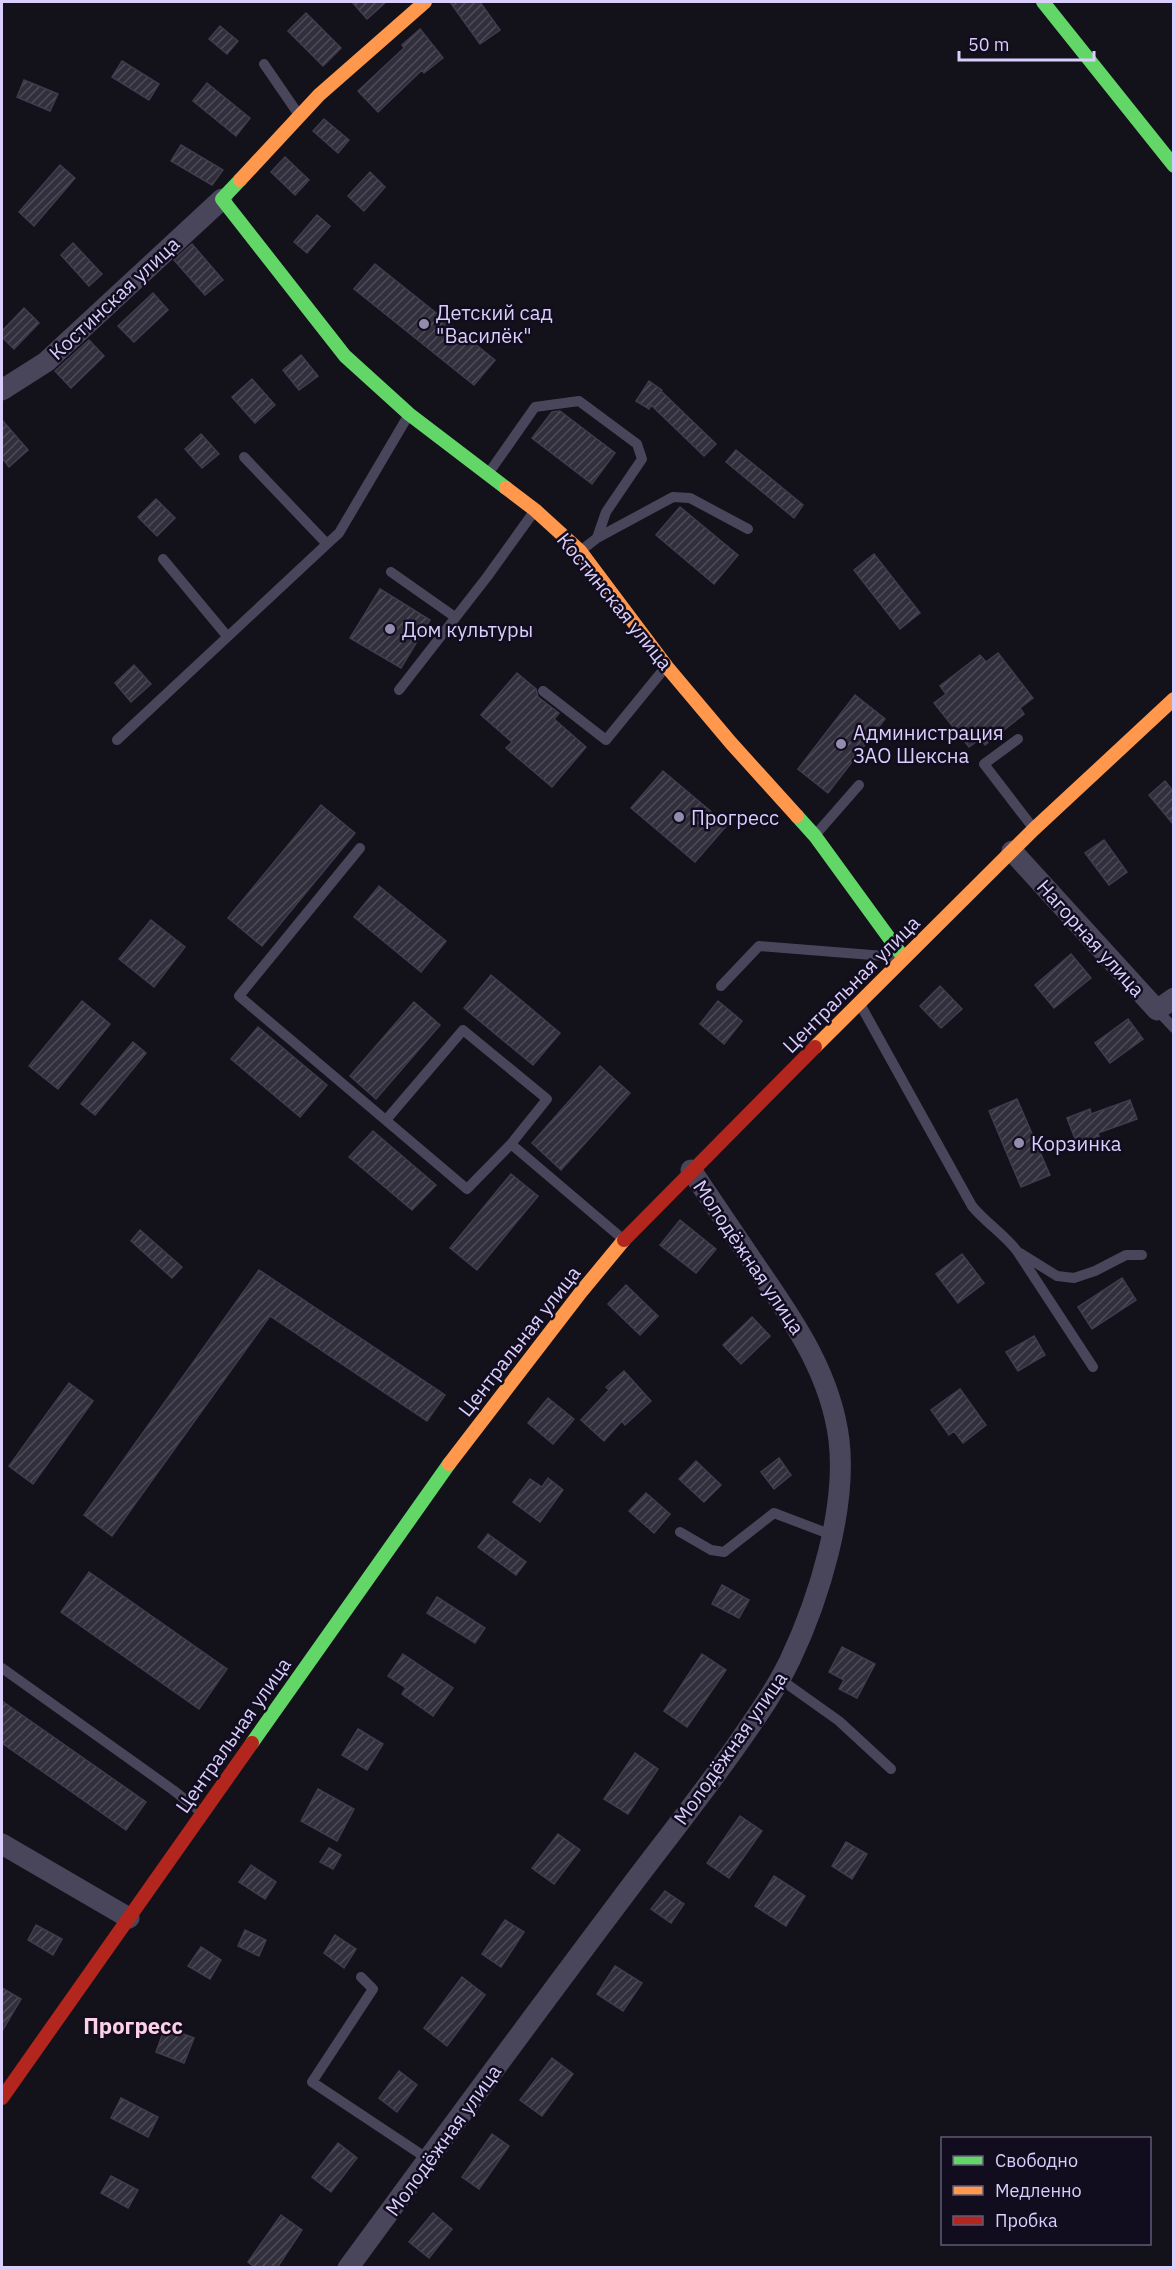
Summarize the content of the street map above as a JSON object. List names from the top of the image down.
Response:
{
  "streets": {
    "street": [
      "Костинская улица",
      "Нагорная улица",
      "Центральная улица",
      "Молодёжная улица"
    ]
  },
  "crossings": [
    ["Костинская улица", "Центральная улица"],
    ["Нагорная улица", "Центральная улица"],
    ["Центральная улица", "Молодёжная улица"]
  ],
  "districts": ["Прогресс"],
  "places": [
    "Детский сад \"Василёк\"",
    "Дом культуры",
    "Администрация ЗАО Шексна",
    "Прогресс",
    "Корзинка"
  ],
  "legend": ["Свободно", "Медленно", "Пробка"],
  "scale_bar": "50 m"
}
